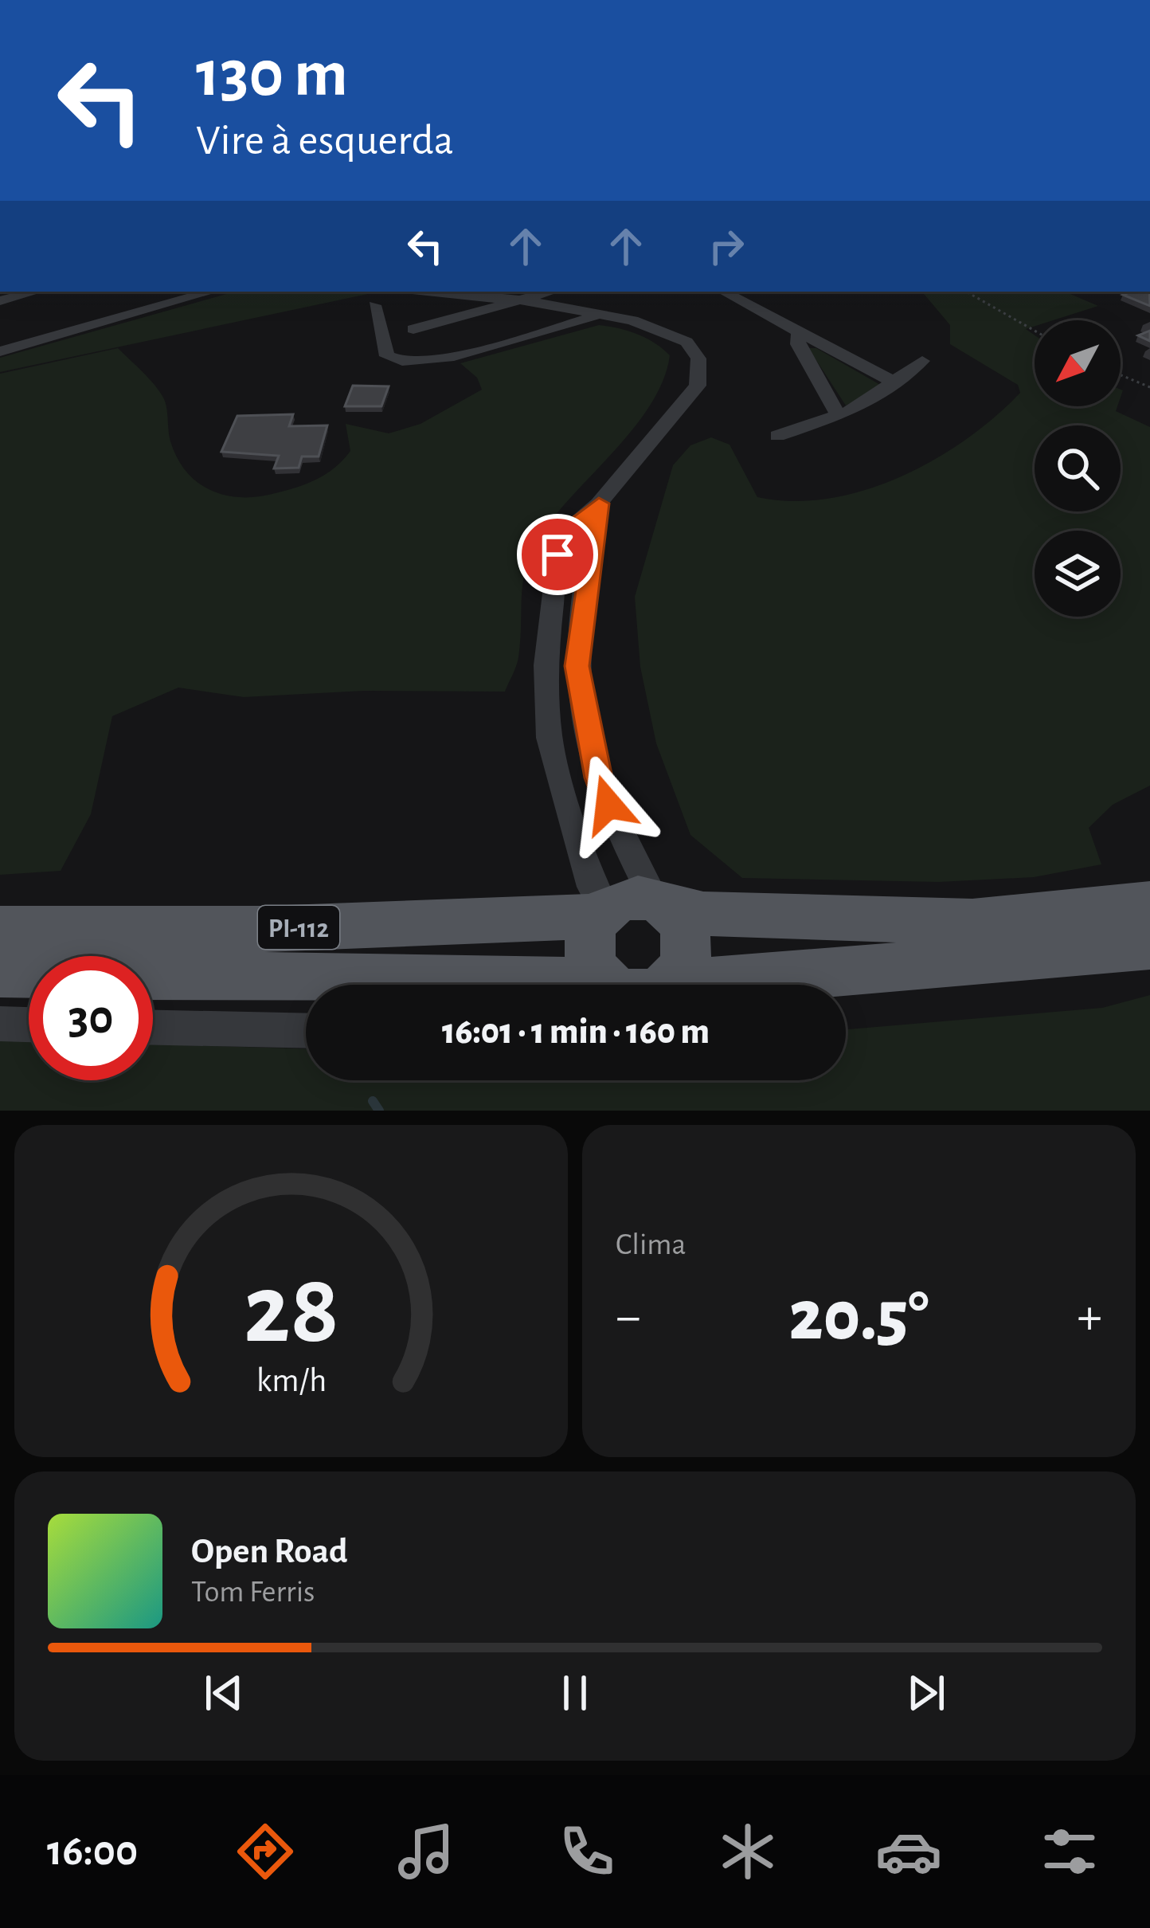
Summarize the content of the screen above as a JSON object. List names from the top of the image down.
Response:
{
  "streets": {
    "main road": ["PI-112"]
  },
  "north": "bottom left",
  "page": {
    "turn": ["130 m", "Vire à esquerda"],
    "limit": "30",
    "trip": "16:01 · 1 min · 160 m",
    "tile": "Clima",
    "heat": ["−", "20.5°", "+"],
    "song": ["Open Road", "Tom Ferris"],
    "tabs": "16:00",
    "gauge": ["28", "km/h"]
  }
}
